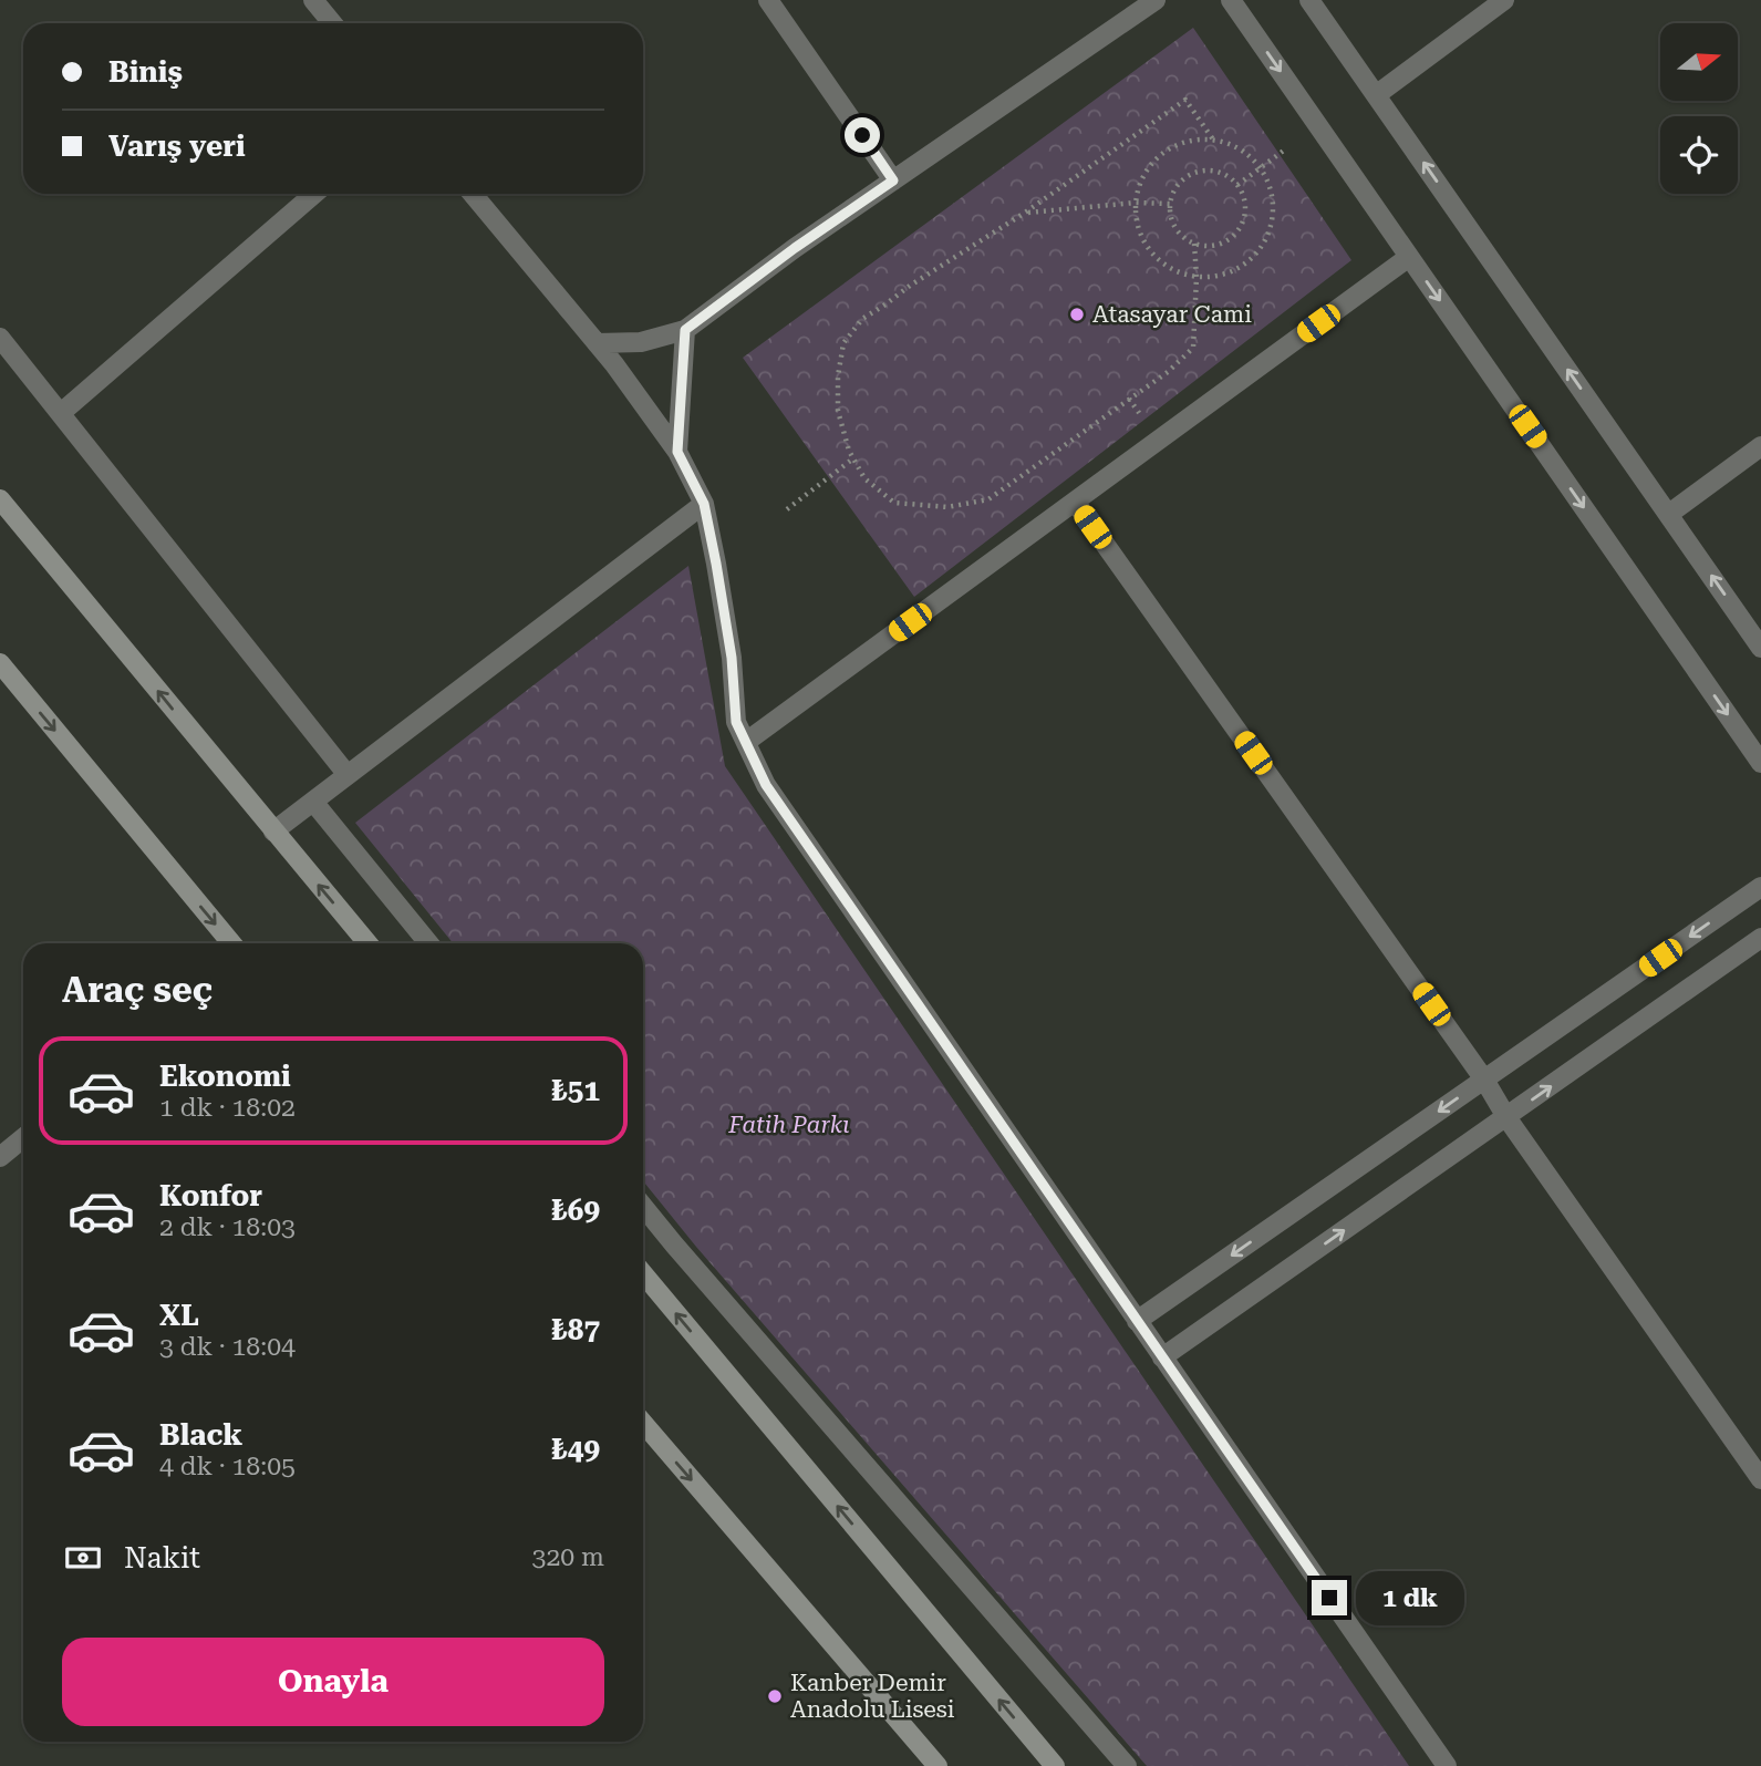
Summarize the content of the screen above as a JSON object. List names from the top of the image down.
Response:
{
  "parks": ["Fatih Parkı"],
  "places": ["Atasayar Cami", "Kanber Demir Anadolu Lisesi"],
  "north": "right",
  "page": {
    "banner": ["Biniş", "Varış yeri"],
    "heading": "Araç seç",
    "list": [
      {
        "name": "Ekonomi",
        "note": "1 dk · 18:02",
        "value": "₺51"
      },
      {
        "name": "Konfor",
        "note": "2 dk · 18:03",
        "value": "₺69"
      },
      {
        "name": "XL",
        "note": "3 dk · 18:04",
        "value": "₺87"
      },
      {
        "name": "Black",
        "note": "4 dk · 18:05",
        "value": "₺49"
      }
    ],
    "pay": ["Nakit", "320 m"],
    "bubble": "1 dk",
    "buttons": "Onayla"
  }
}
